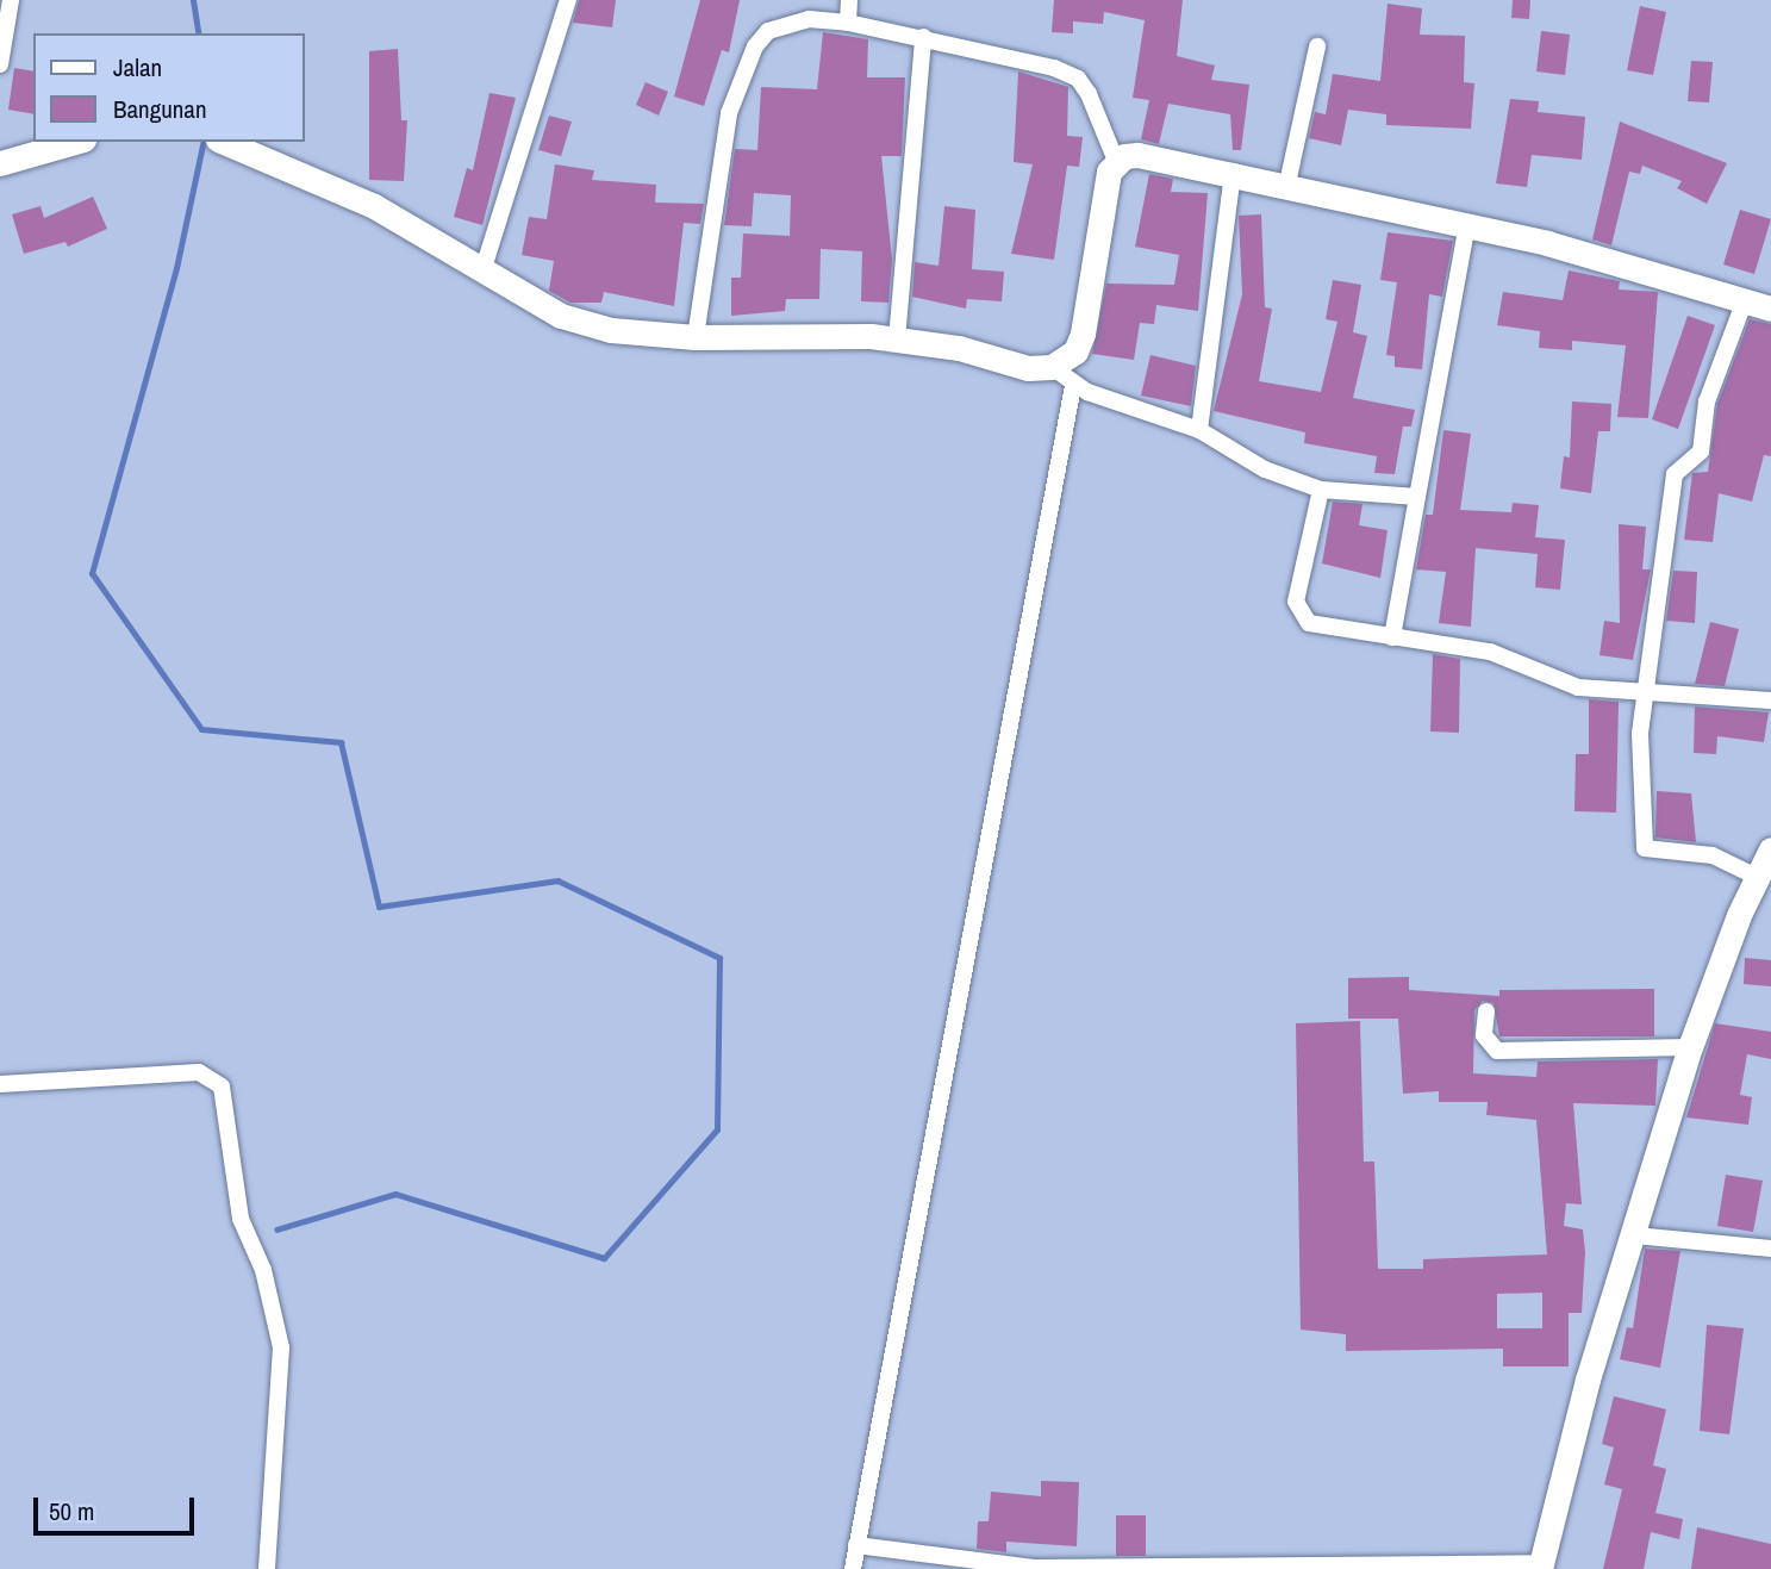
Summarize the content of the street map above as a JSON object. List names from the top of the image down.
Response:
{
  "legend": ["Jalan", "Bangunan"],
  "scale_bar": "50 m"
}
